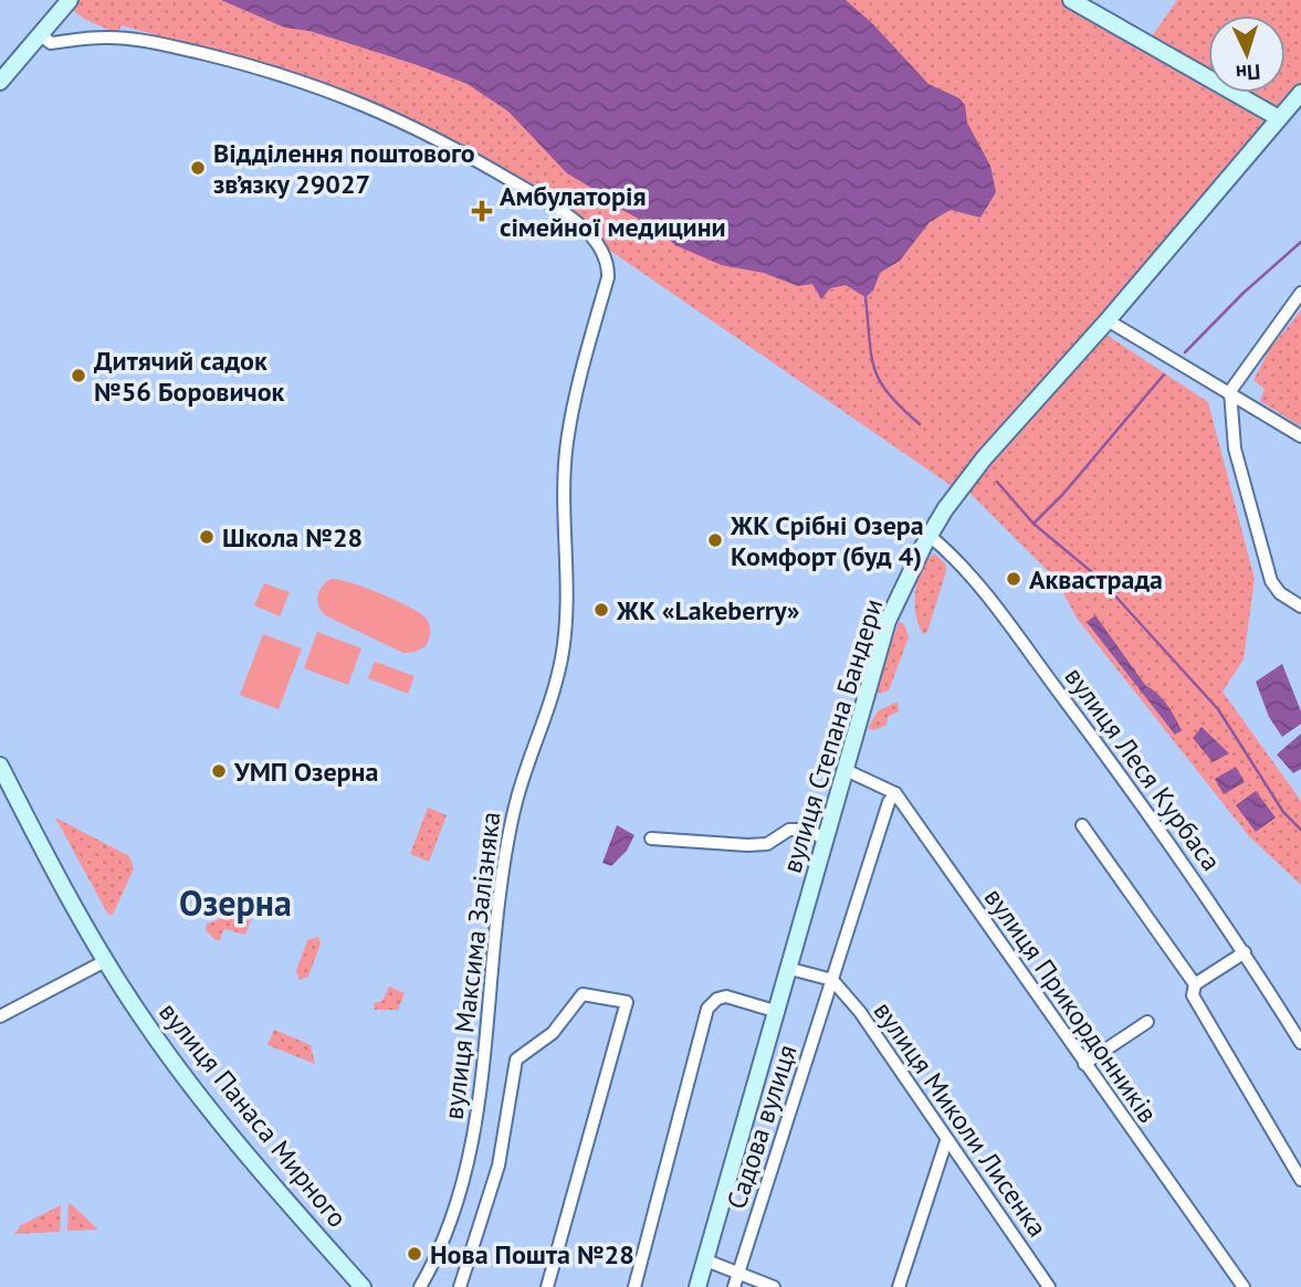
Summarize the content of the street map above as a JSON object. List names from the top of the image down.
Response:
{
  "streets": {
    "main road": ["вулиця Степана Бандери", "вулиця Панаса Мирного"],
    "street": [
      "вулиця Леся Курбаса",
      "вулиця Максима Залізняка",
      "вулиця Прикордонників",
      "вулиця Миколи Лисенка",
      "Садова вулиця"
    ]
  },
  "crossings": [
    ["вулиця Степана Бандери", "вулиця Леся Курбаса"],
    ["вулиця Прикордонників", "Садова вулиця"],
    ["вулиця Миколи Лисенка", "Садова вулиця"]
  ],
  "districts": ["Озерна"],
  "places": {
    "other": [
      "Відділення поштового зв’язку 29027",
      "Дитячий садок №56 Боровичок",
      "Школа №28",
      "ЖК Срібні Озера Комфорт (буд 4)",
      "Аквастрада",
      "ЖК «Lakeberry»",
      "УМП Озерна",
      "Нова Пошта №28"
    ],
    "health": ["Амбулаторія сімейної медицини"]
  },
  "north": "bottom"
}
